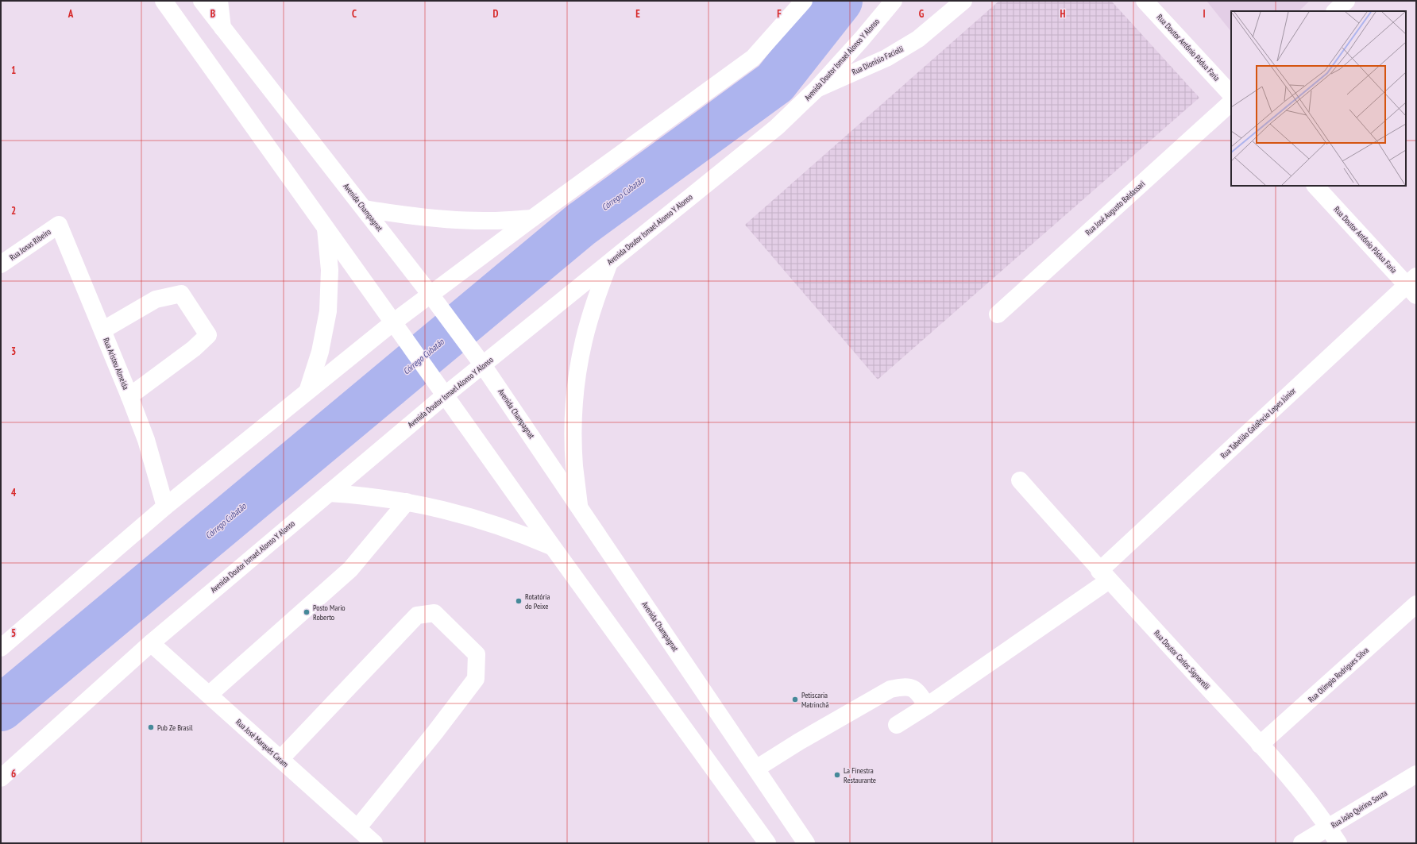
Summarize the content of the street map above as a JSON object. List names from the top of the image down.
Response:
{
  "streets": {
    "main road": [
      "Rua Doutor Antônio Pádua Faria",
      "Avenida Doutor Ismael Alonso Y Alonso",
      "Rua Dionísio Faciolli",
      "Avenida Champagnat",
      "Rua José Augusto Baldassari",
      "Rua Jonas Ribeiro",
      "Rua Aristeu Almeida",
      "Rua Tabelião Galdêncio Lopes Júnior",
      "Rua Doutor Carlos Signorelli",
      "Rua Olímpio Rodrigues Silva",
      "Rua José Marquês Caram",
      "Rua João Quirino Souza"
    ]
  },
  "crossings": [
    ["Rua Doutor Antônio Pádua Faria", "Rua Tabelião Galdêncio Lopes Júnior"],
    ["Avenida Doutor Ismael Alonso Y Alonso", "Rua Dionísio Faciolli"],
    ["Avenida Doutor Ismael Alonso Y Alonso", "Avenida Champagnat"],
    ["Avenida Doutor Ismael Alonso Y Alonso", "Rua José Marquês Caram"],
    ["Rua Jonas Ribeiro", "Rua Aristeu Almeida"],
    ["Rua Tabelião Galdêncio Lopes Júnior", "Rua Doutor Carlos Signorelli"],
    ["Rua Doutor Carlos Signorelli", "Rua Olímpio Rodrigues Silva"],
    ["Rua Doutor Carlos Signorelli", "Rua João Quirino Souza"]
  ],
  "water": ["Córrego Cubatão"],
  "places": [
    "Rotatória do Peixe",
    "Posto Mario Roberto",
    "Petiscaria Matrinchã",
    "Pub Ze Brasil",
    "La Finestra Restaurante"
  ],
  "grid": {
    "columns": [
      "A",
      "B",
      "C",
      "D",
      "E",
      "F",
      "G",
      "H",
      "I"
    ],
    "rows": [
      "1",
      "2",
      "3",
      "4",
      "5",
      "6"
    ]
  }
}
